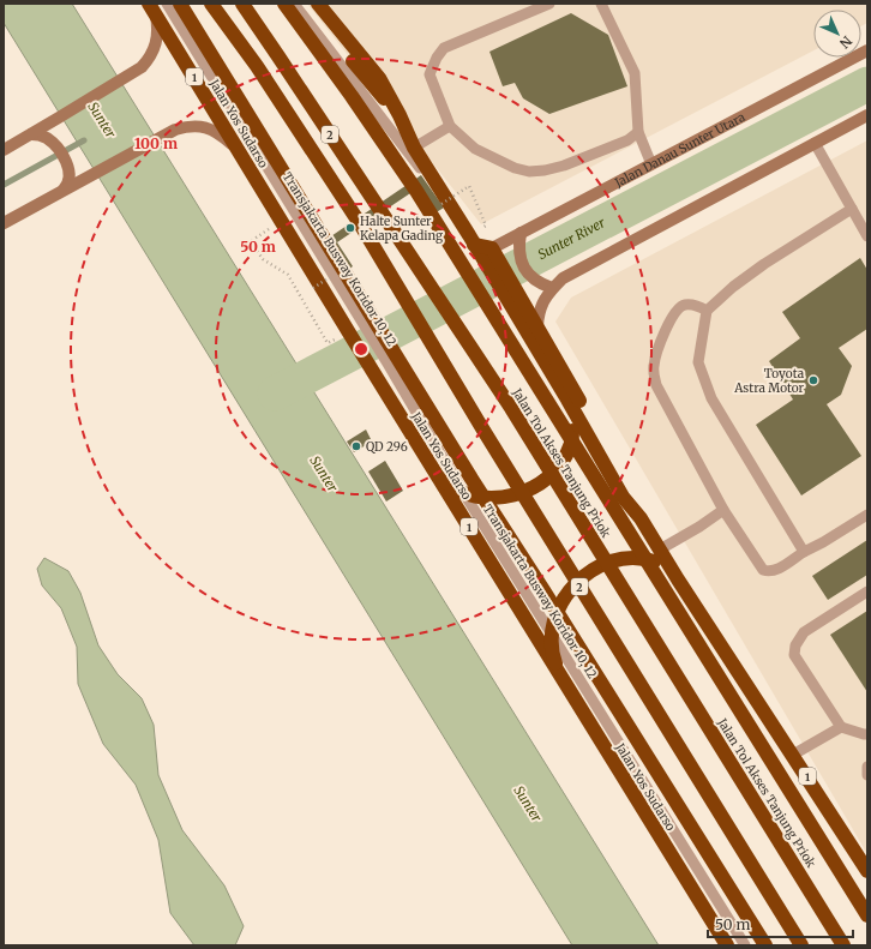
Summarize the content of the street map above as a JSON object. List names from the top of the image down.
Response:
{
  "streets": {
    "highway": [
      "1",
      "Jalan Yos Sudarso",
      "2",
      "Jalan Tol Akses Tanjung Priok"
    ],
    "main road": ["Jalan Danau Sunter Utara"],
    "lane": ["Transjakarta Busway Koridor 10, 12"]
  },
  "crossings": [
    ["1", "Jalan Danau Sunter Utara"]
  ],
  "water": ["Sunter", "Sunter River"],
  "places": ["Halte Sunter Kelapa Gading", "Toyota Astra Motor", "QD 296"],
  "scale_bar": "50 m",
  "north": "bottom right",
  "rings": ["100 m", "50 m"]
}
